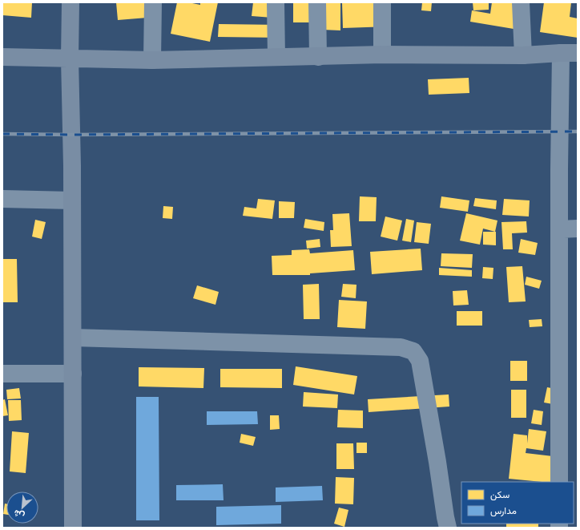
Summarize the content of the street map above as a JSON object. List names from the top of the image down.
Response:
{
  "legend": ["سكن", "مدارس"],
  "north": "bottom left"
}
